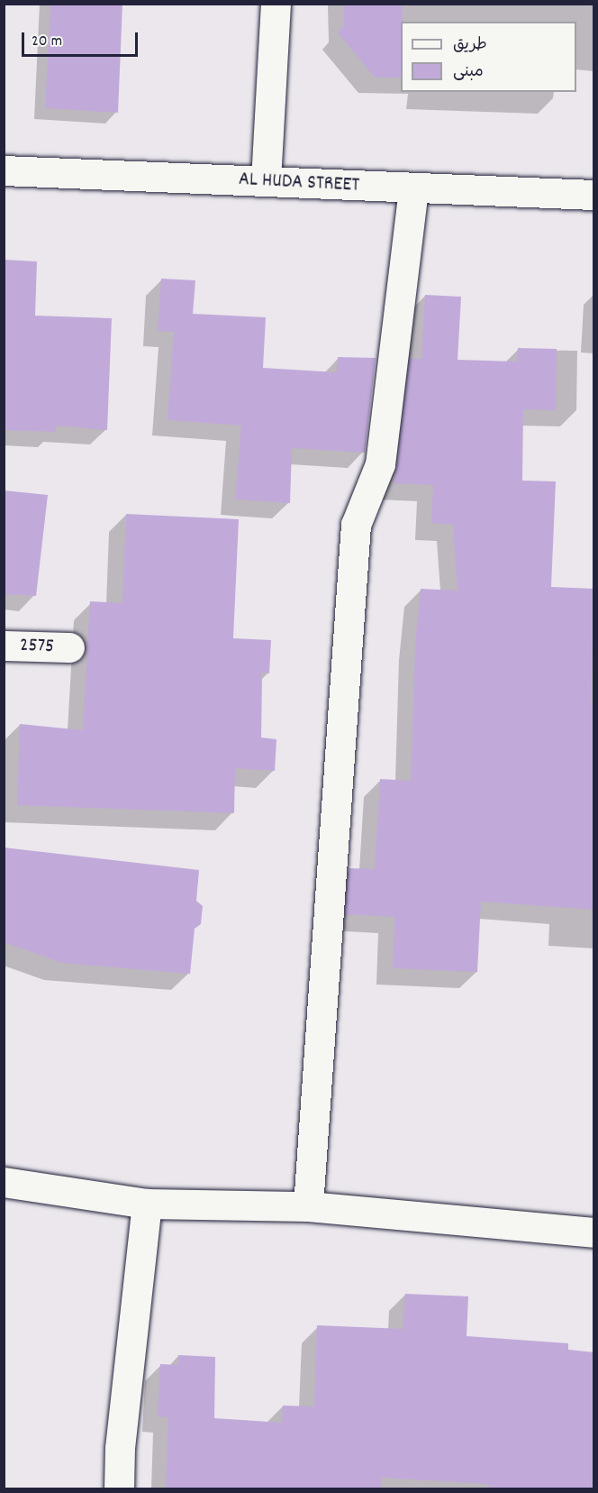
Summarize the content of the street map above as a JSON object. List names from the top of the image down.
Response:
{
  "streets": {
    "street": ["AL HUDA STREET", "2575"]
  },
  "legend": ["طريق", "مبنى"],
  "scale_bar": "20 m"
}
